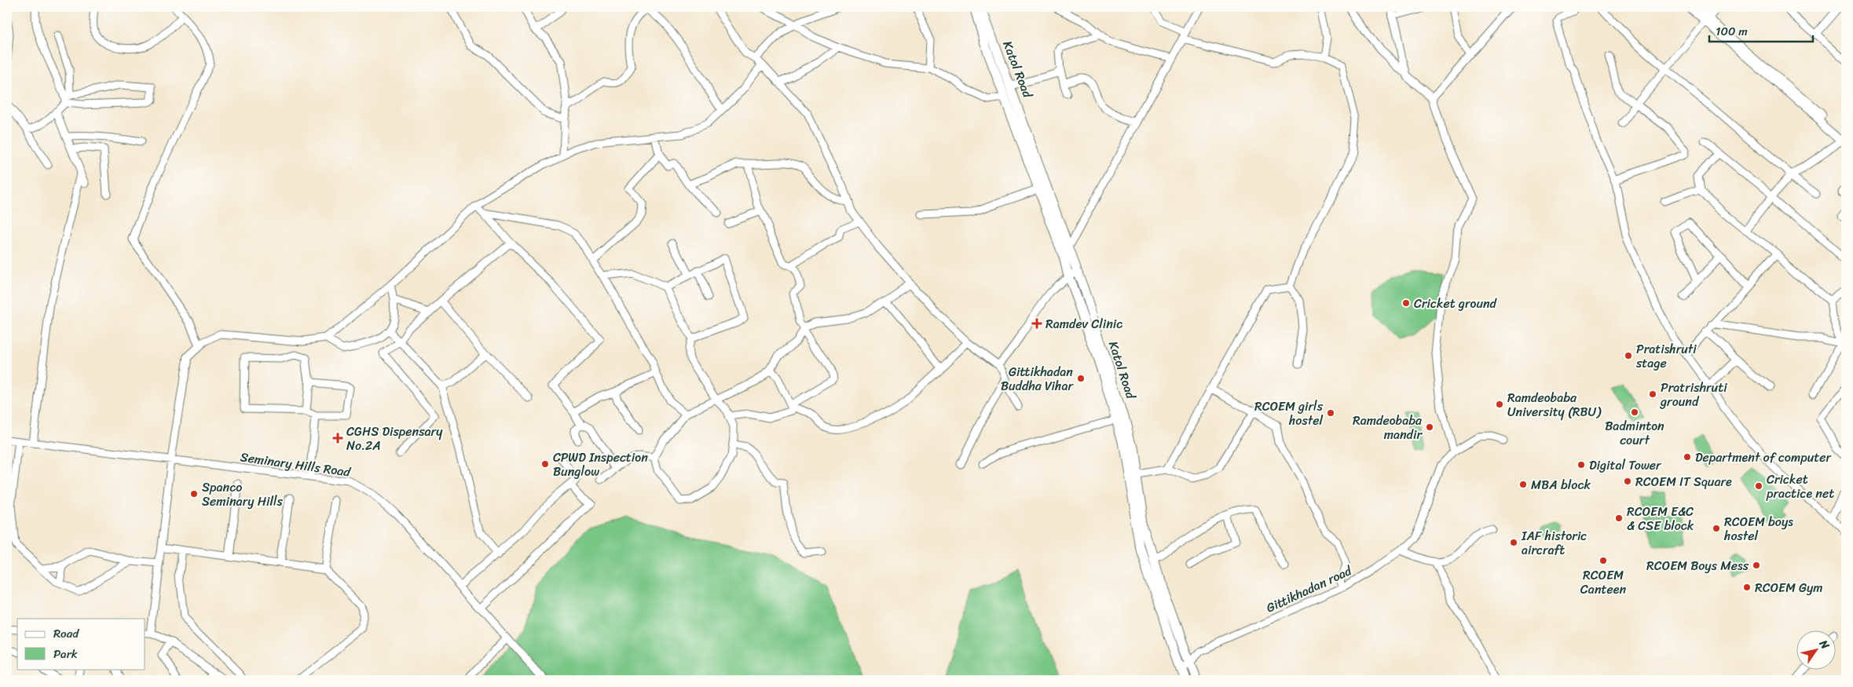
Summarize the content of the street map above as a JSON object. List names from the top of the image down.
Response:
{
  "streets": {
    "main road": ["Katol Road"],
    "street": ["Seminary Hills Road", "Gittikhadan road"]
  },
  "crossings": [
    ["Katol Road", "Gittikhadan road"]
  ],
  "places": {
    "other": [
      "Cricket ground",
      "Pratishruti stage",
      "Gittikhadan Buddha Vihar",
      "Pratrishruti ground",
      "Ramdeobaba University (RBU)",
      "Badminton court",
      "RCOEM girls hostel",
      "Ramdeobaba mandir",
      "Department of computer",
      "CPWD Inspection Bunglow",
      "Digital Tower",
      "RCOEM IT Square",
      "MBA block",
      "Cricket practice net",
      "Spanco Seminary Hills",
      "RCOEM E&C & CSE block",
      "RCOEM boys hostel",
      "IAF historic aircraft",
      "RCOEM Canteen",
      "RCOEM Boys Mess",
      "RCOEM Gym"
    ],
    "health": ["Ramdev Clinic", "CGHS Dispensary No.2A"]
  },
  "legend": ["Road", "Park"],
  "scale_bar": "100 m",
  "north": "top right"
}
